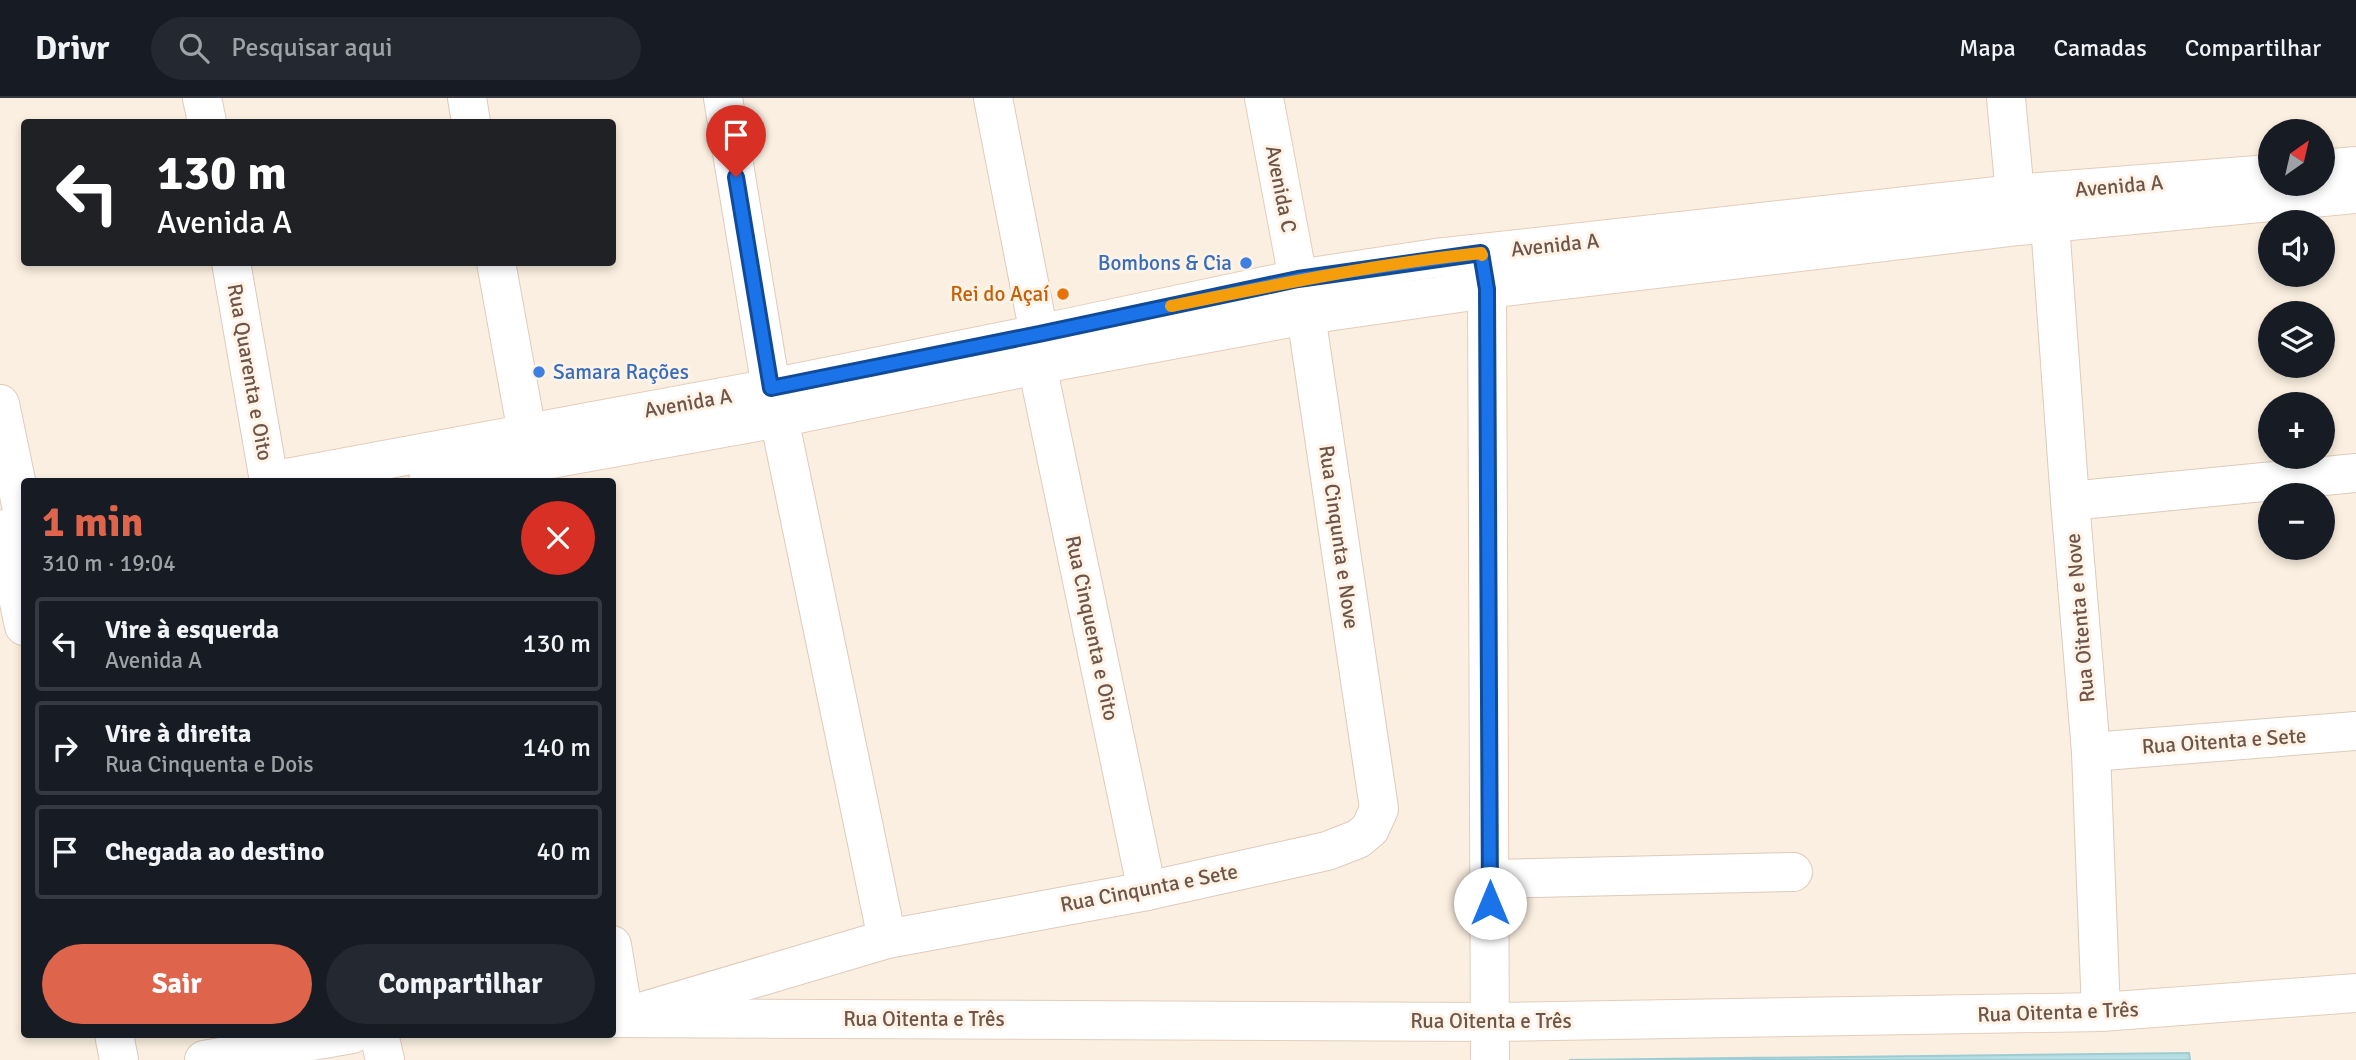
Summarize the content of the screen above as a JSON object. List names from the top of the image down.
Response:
{
  "streets": {
    "street": [
      "Avenida A",
      "Avenida C",
      "Rua Quarenta e Oito",
      "Rua Cinqunta e Nove",
      "Rua Oitenta e Nove",
      "Rua Cinquenta e Oito",
      "Rua Oitenta e Sete",
      "Rua Cinqunta e Sete",
      "Rua Oitenta e Três"
    ]
  },
  "crossings": [
    ["Avenida A", "Avenida C"],
    ["Avenida A", "Rua Cinqunta e Nove"],
    ["Avenida A", "Rua Oitenta e Nove"],
    ["Avenida A", "Rua Cinquenta e Oito"],
    ["Avenida C", "Rua Cinqunta e Nove"],
    ["Rua Cinqunta e Nove", "Rua Cinqunta e Sete"],
    ["Rua Oitenta e Nove", "Rua Oitenta e Sete"],
    ["Rua Oitenta e Nove", "Rua Oitenta e Três"],
    ["Rua Cinquenta e Oito", "Rua Cinqunta e Sete"],
    ["Rua Cinqunta e Sete", "Rua Oitenta e Três"]
  ],
  "places": ["Bombons & Cia", "Rei do Açaí", "Samara Rações"],
  "north": "top right",
  "page": {
    "header": "Drivr",
    "search": "Pesquisar aqui",
    "nav": ["Mapa", "Camadas", "Compartilhar"],
    "map_buttons": ["+", "−"],
    "turn": ["130 m", "Avenida A"],
    "heading": ["1 min", "310 m · 19:04"],
    "list": [
      {
        "name": "Vire à esquerda",
        "note": "Avenida A",
        "value": "130 m"
      },
      {
        "name": "Vire à direita",
        "note": "Rua Cinquenta e Dois",
        "value": "140 m"
      },
      {
        "name": "Chegada ao destino",
        "value": "40 m"
      }
    ],
    "buttons": ["Sair", "Compartilhar"]
  }
}
